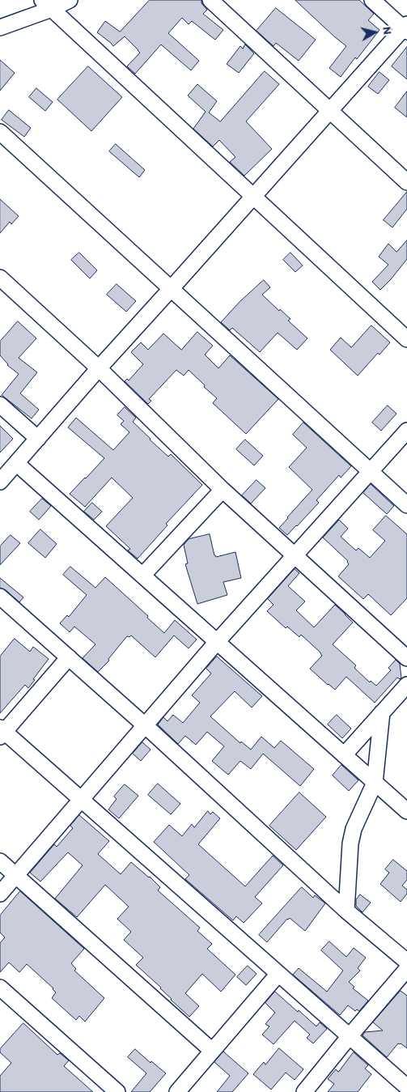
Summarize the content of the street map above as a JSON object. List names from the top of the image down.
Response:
{
  "north": "right"
}
